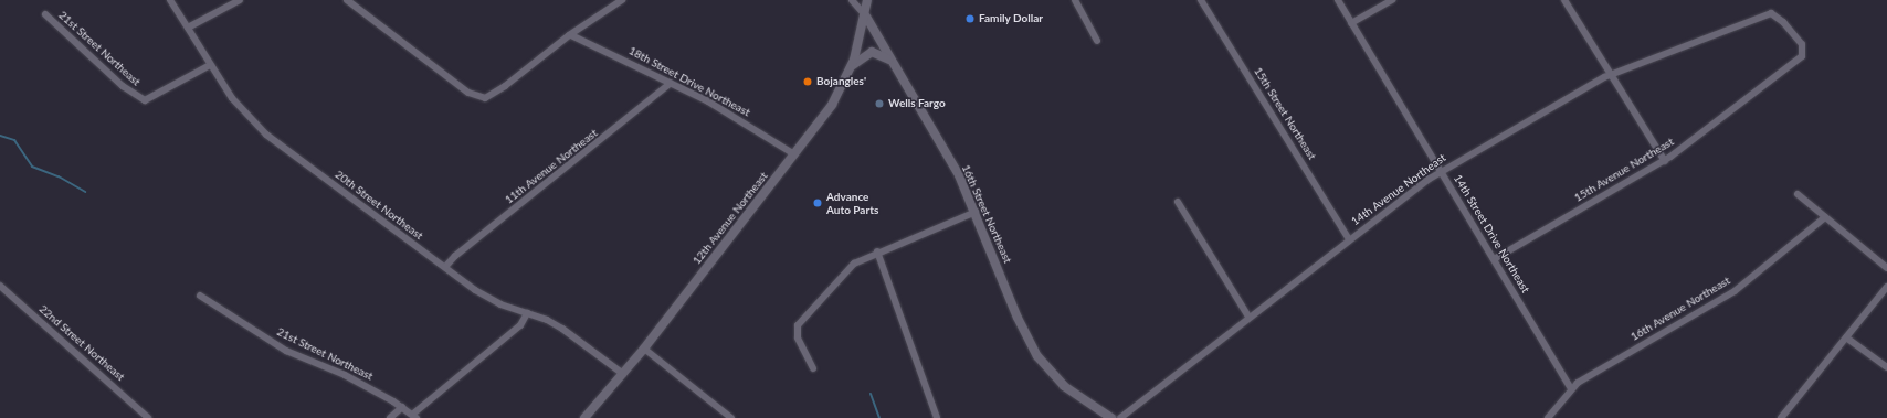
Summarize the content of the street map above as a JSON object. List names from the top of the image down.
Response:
{
  "streets": {
    "main road": ["16th Street Northeast", "12th Avenue Northeast"],
    "street": [
      "21st Street Northeast",
      "18th Street Drive Northeast",
      "15th Street Northeast",
      "11th Avenue Northeast",
      "15th Avenue Northeast",
      "14th Avenue Northeast",
      "20th Street Northeast",
      "14th Street Drive Northeast",
      "16th Avenue Northeast",
      "22nd Street Northeast"
    ]
  },
  "crossings": [
    ["21st Street Northeast", "20th Street Northeast"],
    ["18th Street Drive Northeast", "11th Avenue Northeast"],
    ["18th Street Drive Northeast", "12th Avenue Northeast"],
    ["15th Street Northeast", "14th Avenue Northeast"],
    ["11th Avenue Northeast", "20th Street Northeast"],
    ["15th Avenue Northeast", "14th Avenue Northeast"],
    ["15th Avenue Northeast", "14th Street Drive Northeast"],
    ["14th Avenue Northeast", "14th Street Drive Northeast"],
    ["20th Street Northeast", "12th Avenue Northeast"],
    ["16th Street Northeast", "12th Avenue Northeast"],
    ["14th Street Drive Northeast", "16th Avenue Northeast"]
  ],
  "places": [
    "Family Dollar",
    "Bojangles'",
    "Wells Fargo",
    "Advance Auto Parts"
  ]
}
